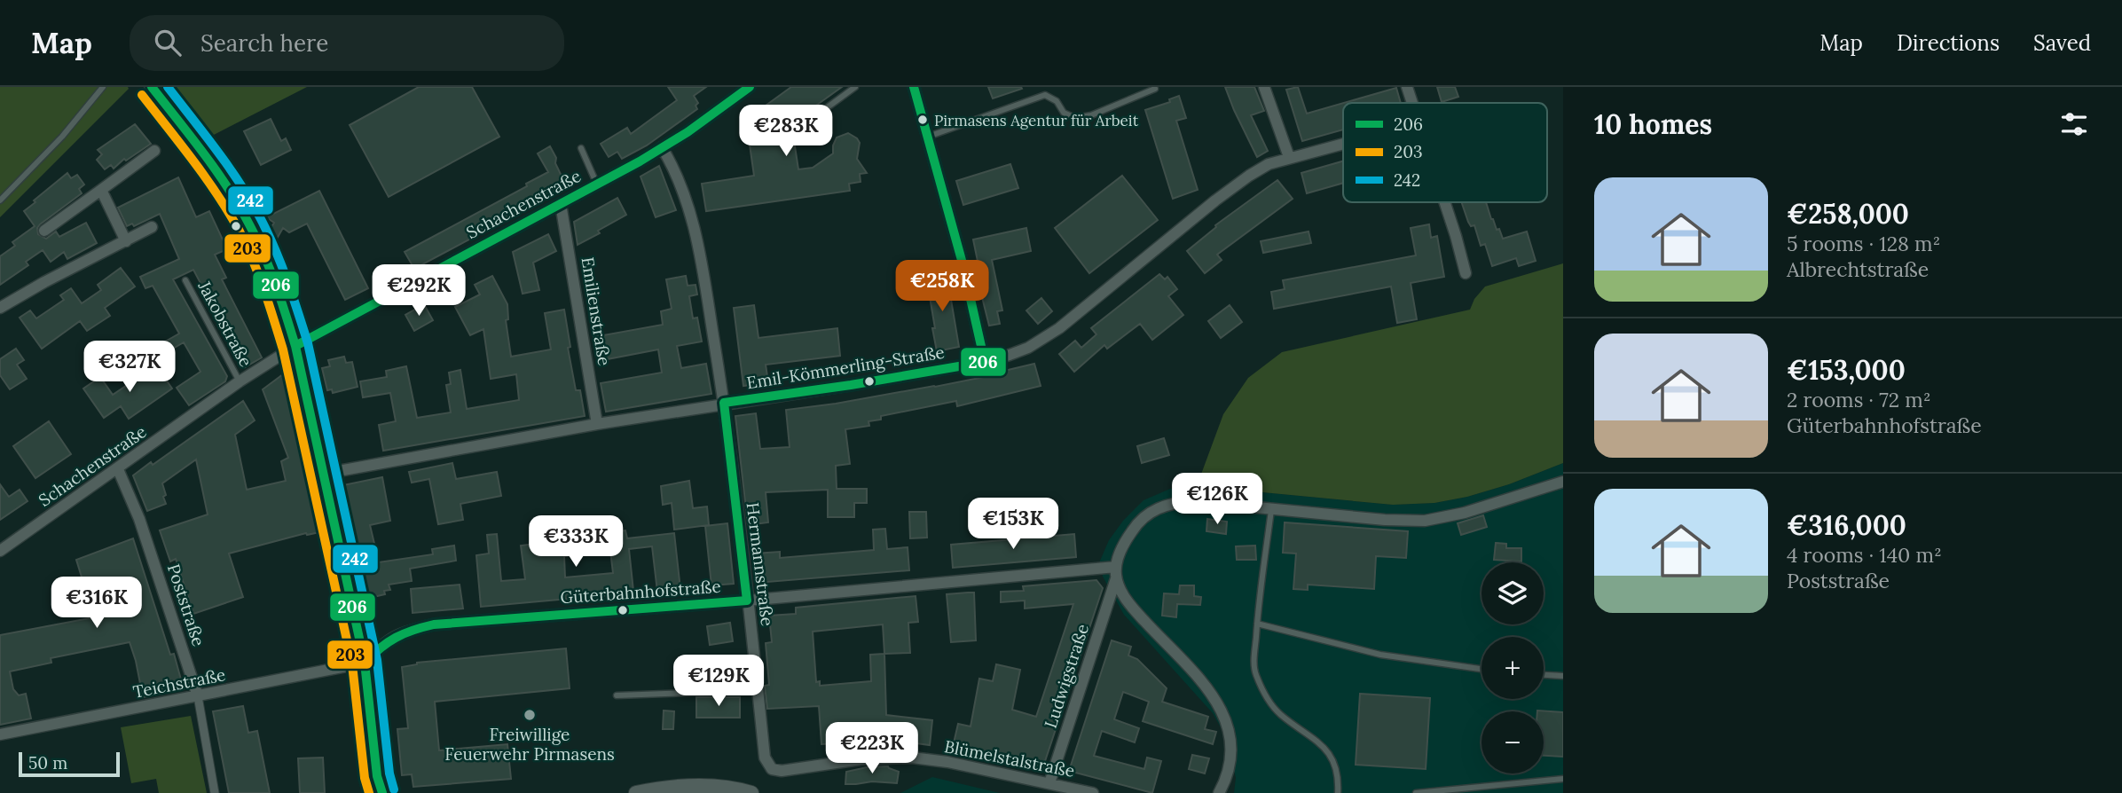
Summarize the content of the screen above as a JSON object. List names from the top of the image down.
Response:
{
  "streets": {
    "street": [
      "Schachenstraße",
      "Emilienstraße",
      "Emil-Kömmerling-Straße",
      "Hermannstraße",
      "Güterbahnhofstraße",
      "Poststraße",
      "Ludwigstraße",
      "Teichstraße",
      "Blümelstalstraße"
    ],
    "lane": ["Jakobstraße"]
  },
  "crossings": [
    ["Schachenstraße", "Emilienstraße"],
    ["Schachenstraße", "Jakobstraße"],
    ["Schachenstraße", "Hermannstraße"],
    ["Schachenstraße", "Poststraße"],
    ["Emilienstraße", "Emil-Kömmerling-Straße"],
    ["Emil-Kömmerling-Straße", "Hermannstraße"],
    ["Hermannstraße", "Güterbahnhofstraße"],
    ["Hermannstraße", "Blümelstalstraße"],
    ["Güterbahnhofstraße", "Ludwigstraße"],
    ["Güterbahnhofstraße", "Teichstraße"],
    ["Poststraße", "Teichstraße"],
    ["Ludwigstraße", "Blümelstalstraße"]
  ],
  "places": ["Pirmasens Agentur für Arbeit", "Freiwillige Feuerwehr Pirmasens"],
  "lines": ["transit line 206", "transit line 242", "transit line 203"],
  "legend": ["206", "203", "242"],
  "scale_bar": "50 m",
  "page": {
    "header": "Map",
    "search": "Search here",
    "nav": ["Map", "Directions", "Saved"],
    "heading": "10 homes",
    "price": [
      "€283K",
      "€258K",
      "€292K",
      "€327K",
      "€126K",
      "€153K",
      "€333K",
      "€316K",
      "€129K",
      "€223K"
    ],
    "list": [
      {
        "name": "€258,000",
        "note": "5 rooms · 128 m² · Albrechtstraße"
      },
      {
        "name": "€153,000",
        "note": "2 rooms · 72 m² · Güterbahnhofstraße"
      },
      {
        "name": "€316,000",
        "note": "4 rooms · 140 m² · Poststraße"
      }
    ],
    "map_buttons": ["+", "−"],
    "scale": "50 m"
  }
}
